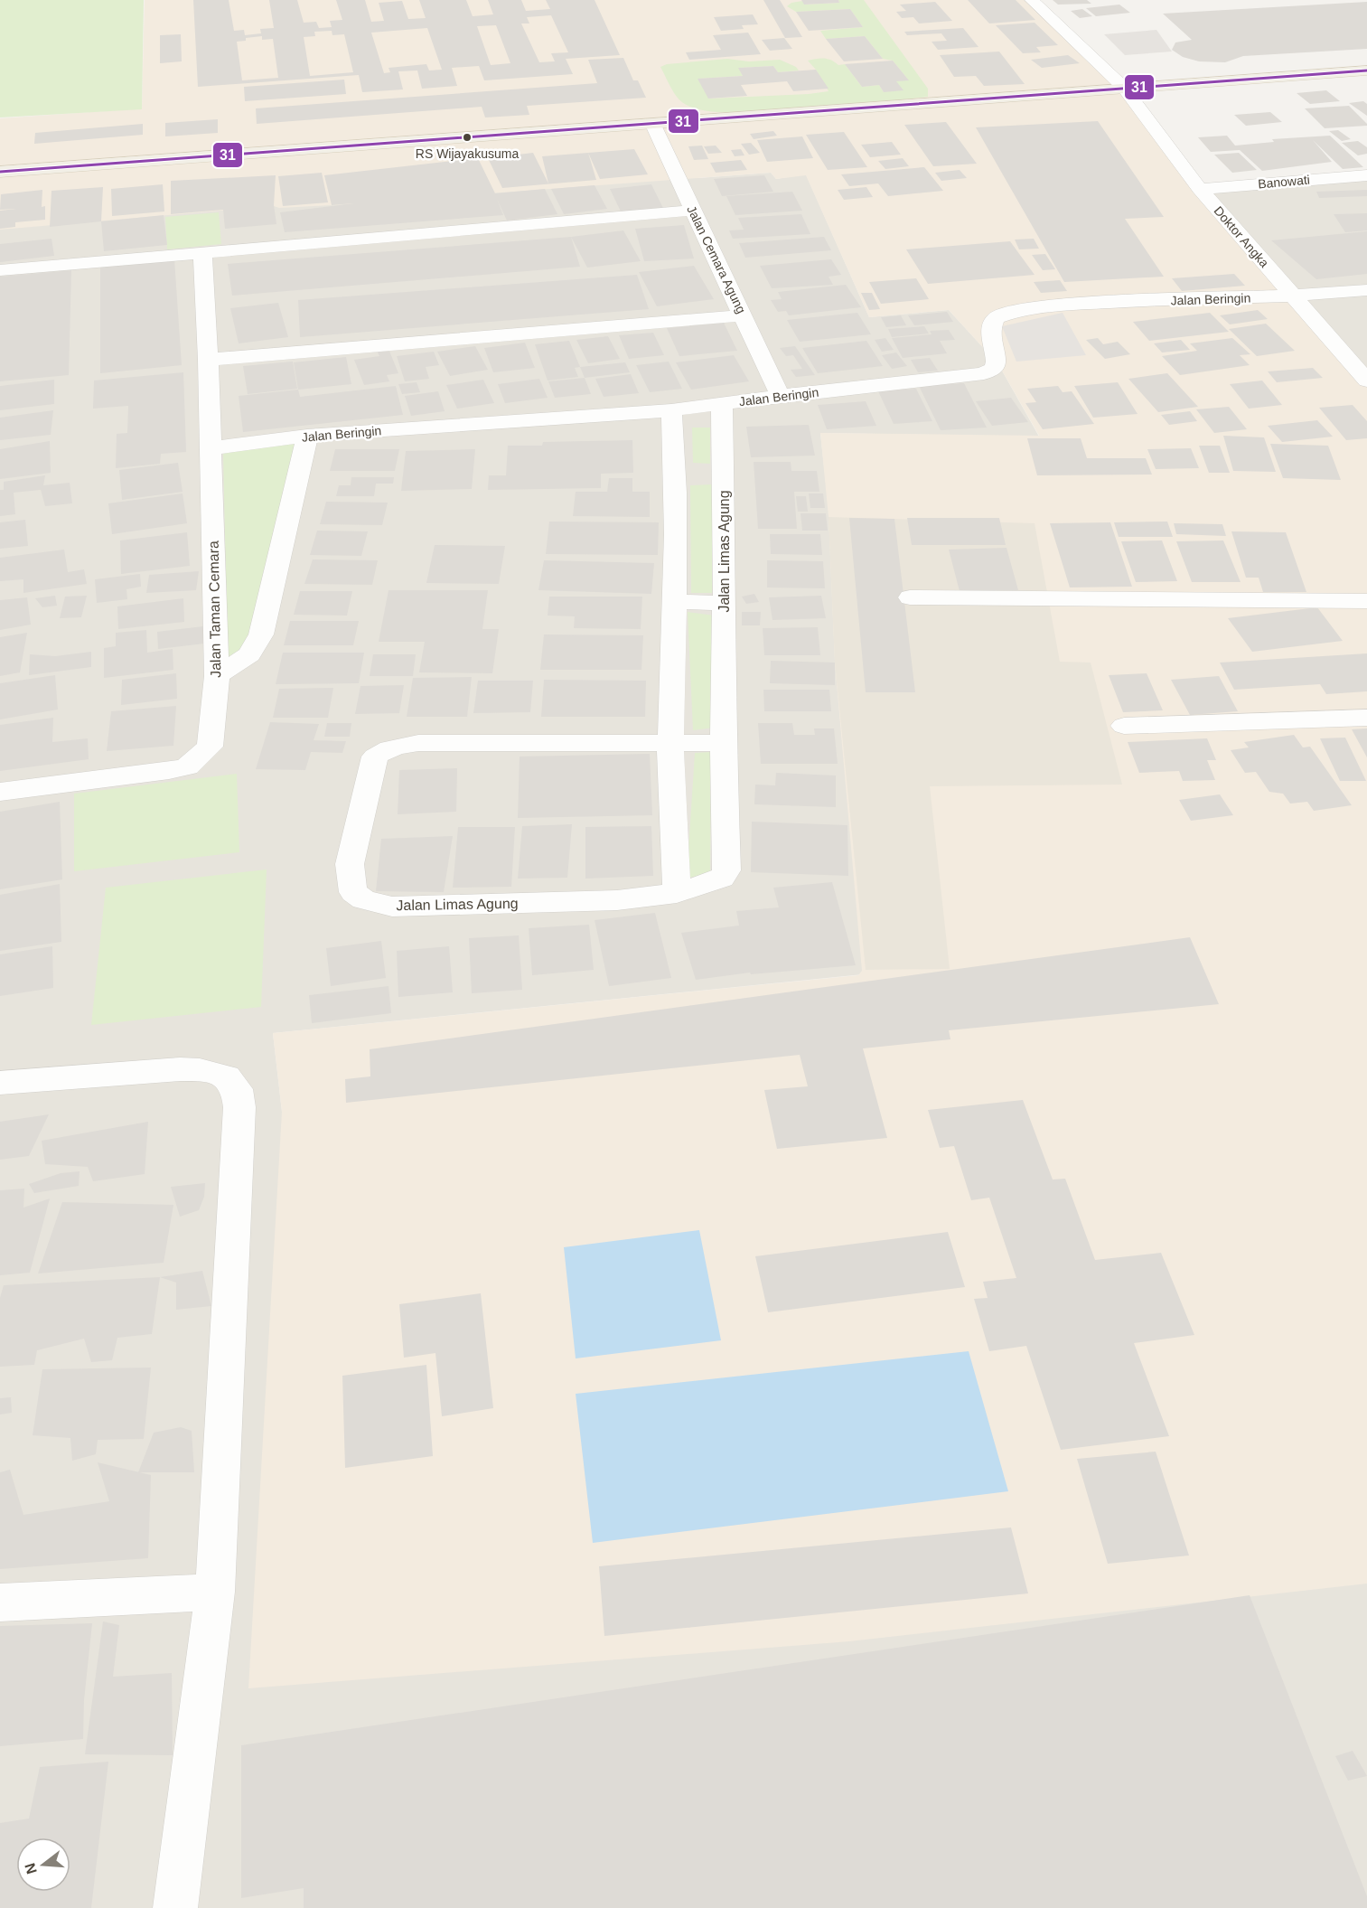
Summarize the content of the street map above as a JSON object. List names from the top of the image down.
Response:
{
  "streets": {
    "street": [
      "Banowati",
      "Doktor Angka",
      "Jalan Cemara Agung",
      "Jalan Beringin",
      "Jalan Limas Agung",
      "Jalan Taman Cemara"
    ]
  },
  "crossings": [
    ["Banowati", "Doktor Angka"],
    ["Doktor Angka", "Jalan Beringin"],
    ["Jalan Cemara Agung", "Jalan Beringin"],
    ["Jalan Beringin", "Jalan Limas Agung"],
    ["Jalan Beringin", "Jalan Taman Cemara"]
  ],
  "places": ["RS Wijayakusuma"],
  "lines": ["transit line 31"],
  "north": "left"
}
